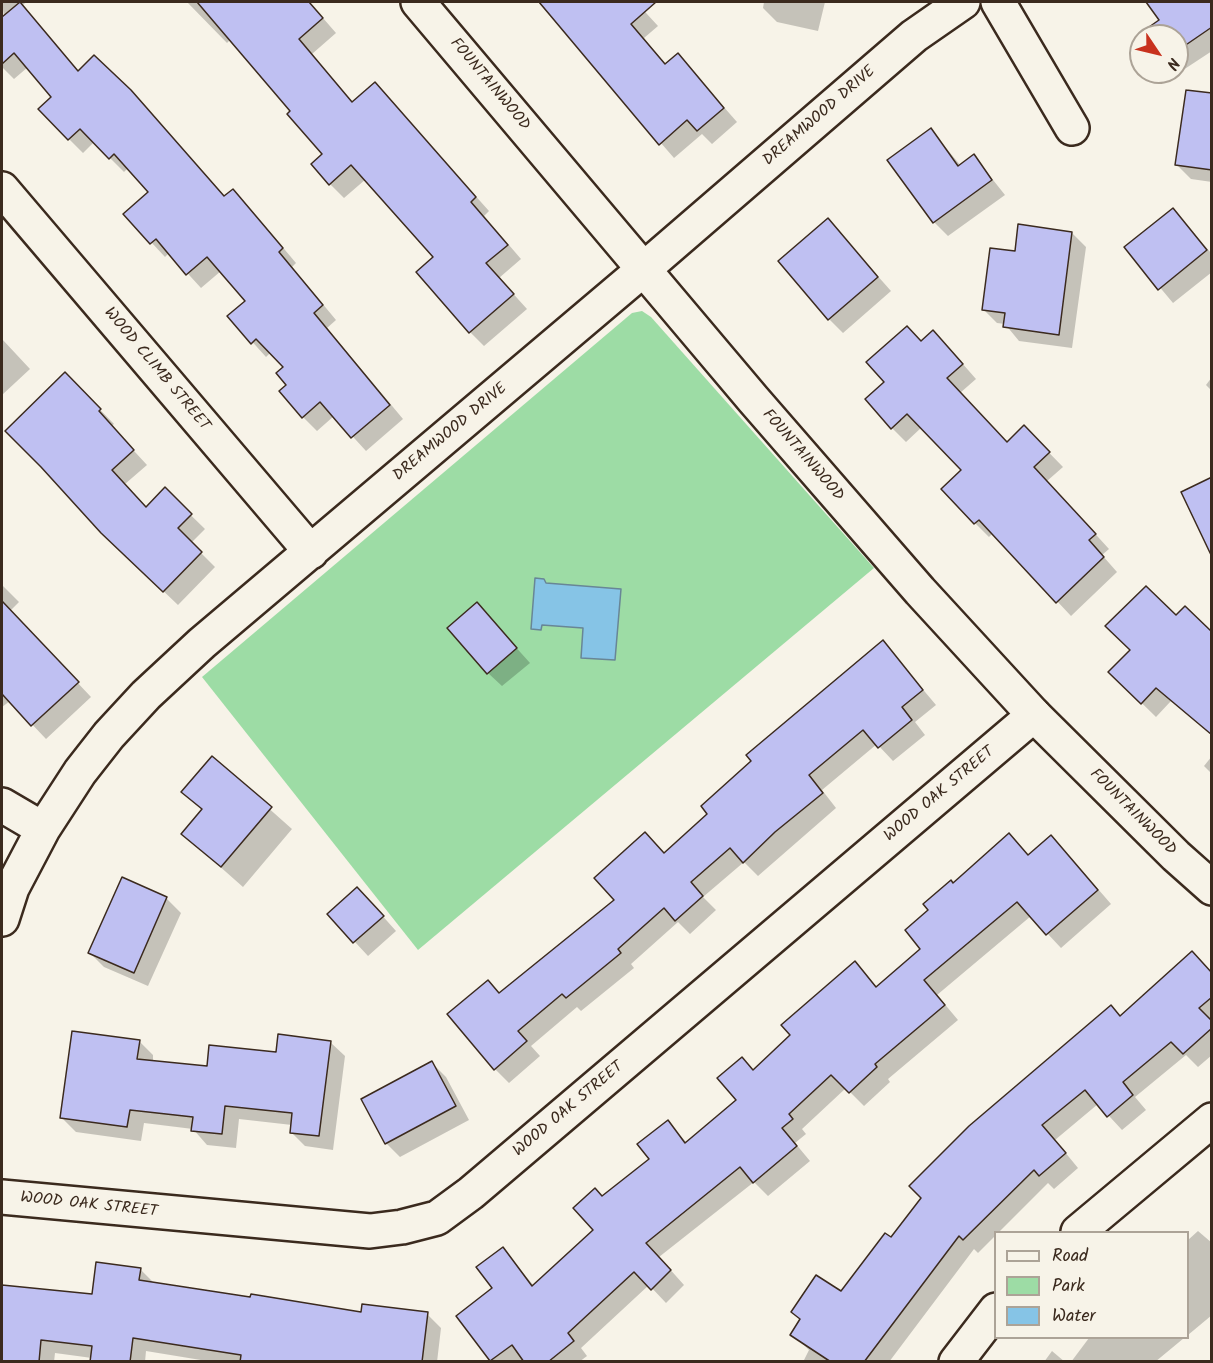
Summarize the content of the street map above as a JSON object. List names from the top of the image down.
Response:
{
  "streets": {
    "street": [
      "FOUNTAINWOOD",
      "DREAMWOOD DRIVE",
      "WOOD CLIMB STREET",
      "WOOD OAK STREET"
    ]
  },
  "crossings": [
    ["FOUNTAINWOOD", "DREAMWOOD DRIVE"],
    ["FOUNTAINWOOD", "WOOD OAK STREET"],
    ["DREAMWOOD DRIVE", "WOOD CLIMB STREET"]
  ],
  "legend": ["Road", "Park", "Water"],
  "north": "bottom right"
}
